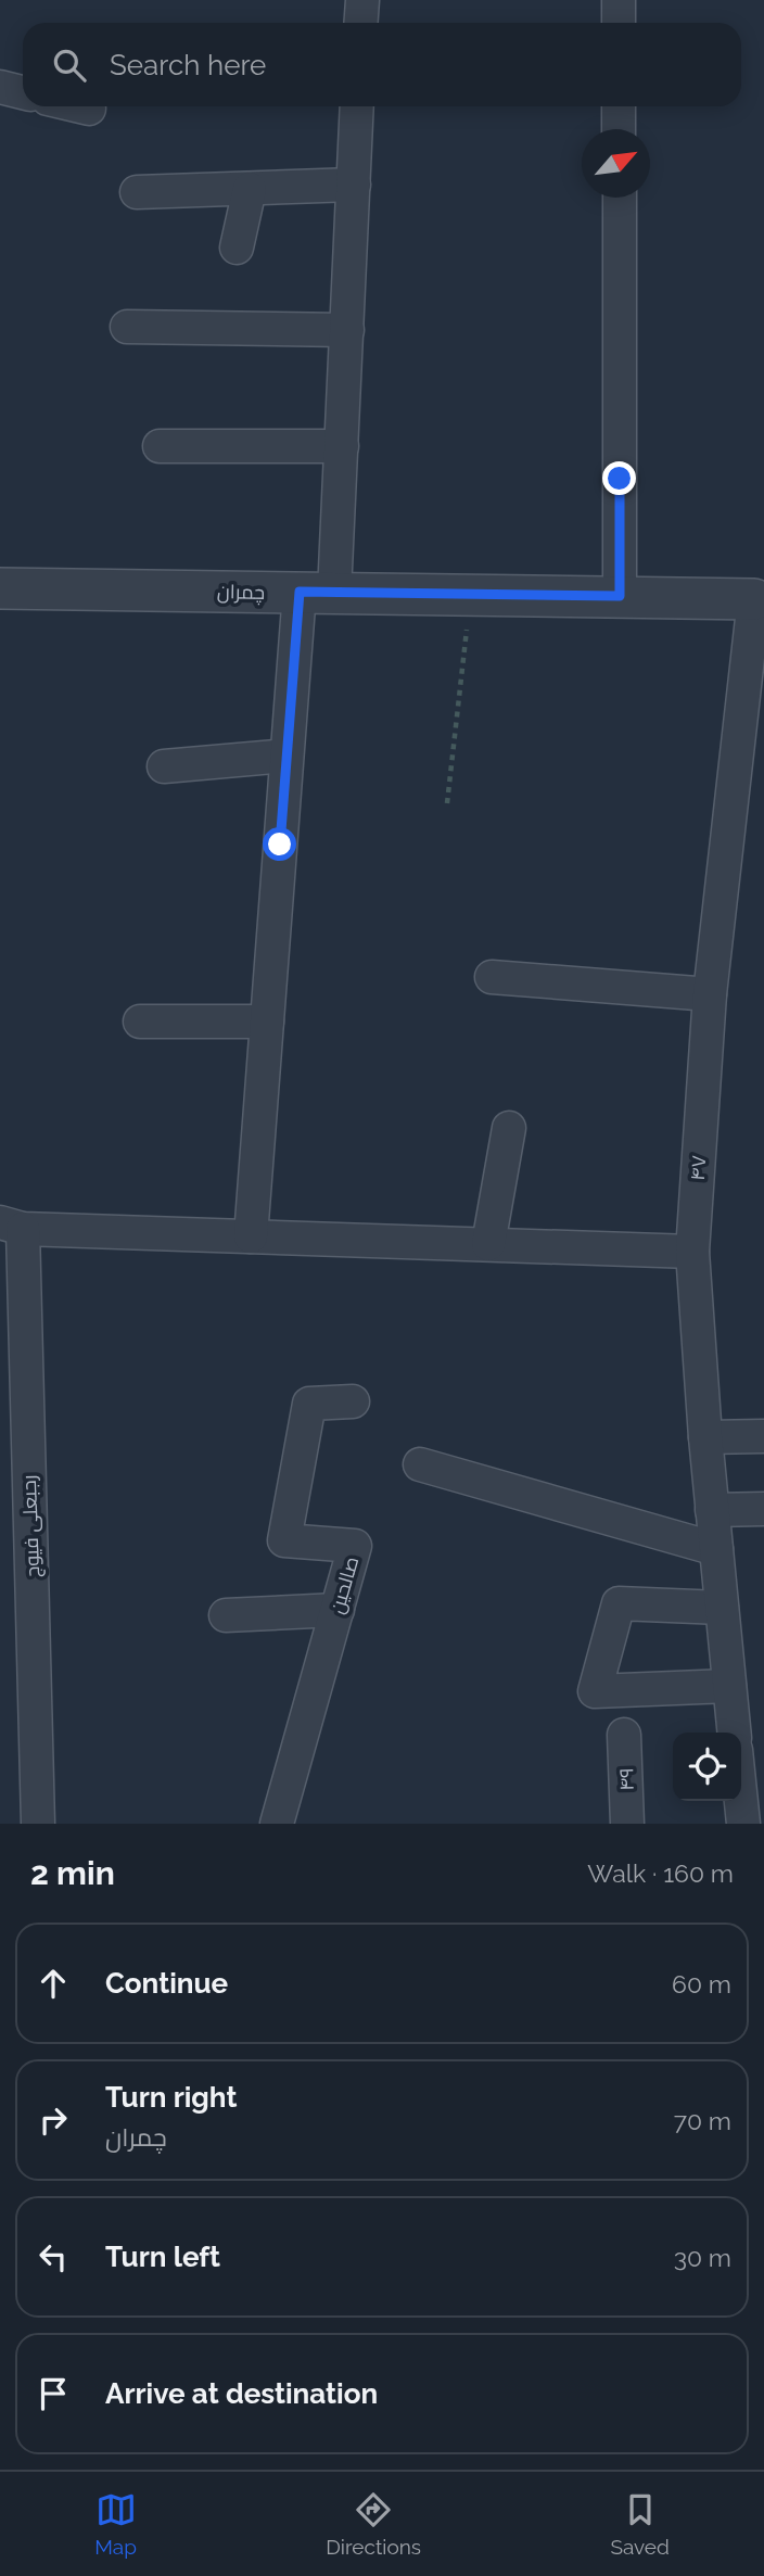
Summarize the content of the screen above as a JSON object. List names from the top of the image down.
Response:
{
  "streets": {
    "street": [
      "چمران",
      "۴۷",
      "رجبعلی فیوج",
      "صالحین",
      "۴۹"
    ]
  },
  "crossings": [
    ["چمران", "۴۷"]
  ],
  "north": "top right",
  "page": {
    "search": "Search here",
    "heading": ["2 min", "Walk · 160 m"],
    "list": [
      ["Continue", "60 m"],
      ["Turn right", "چمران", "70 m"],
      ["Turn left", "30 m"],
      "Arrive at destination"
    ],
    "nav": ["Map", "Directions", "Saved"]
  }
}
